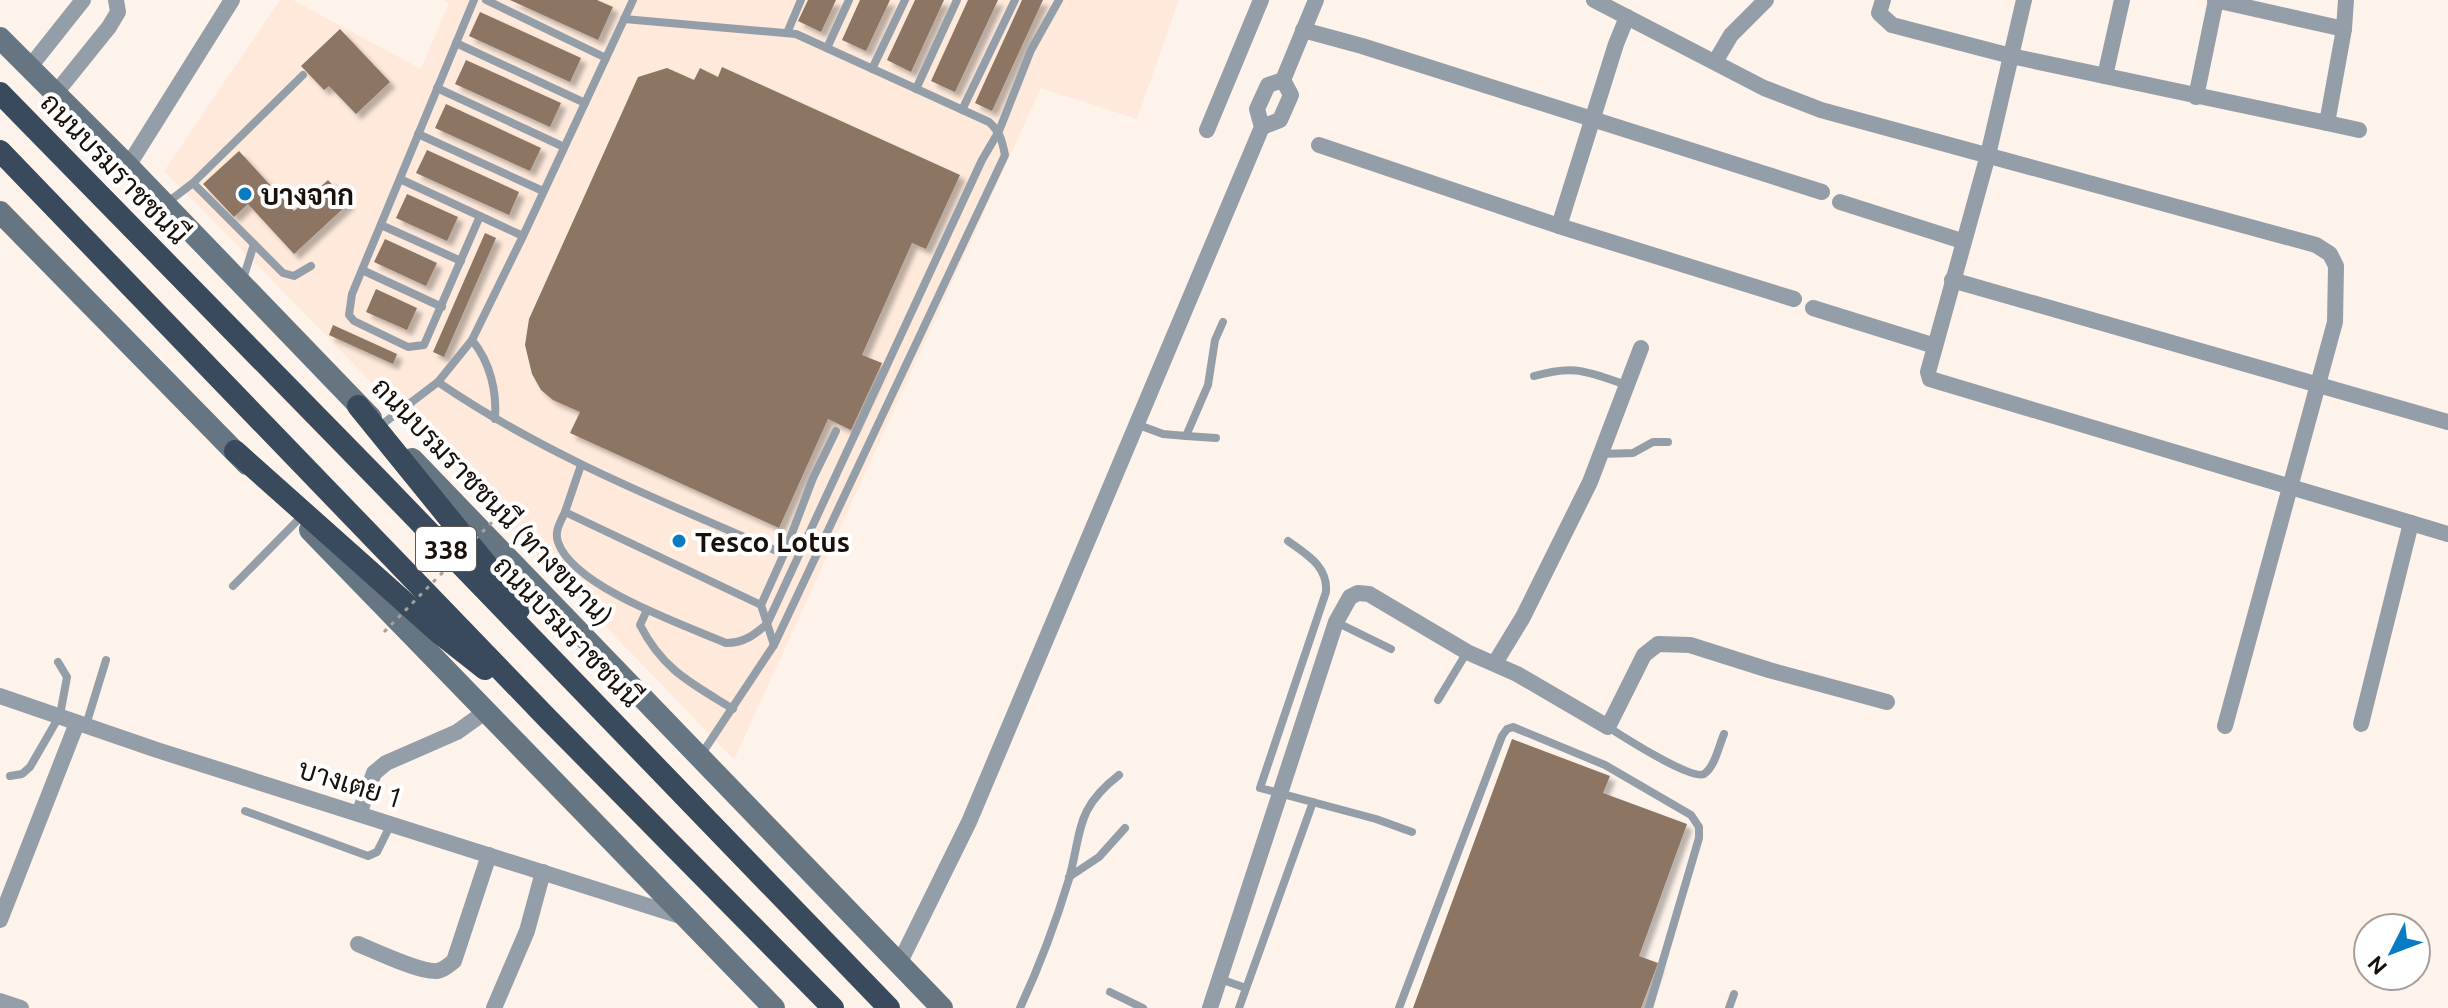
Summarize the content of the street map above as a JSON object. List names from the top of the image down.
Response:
{
  "streets": {
    "highway": ["ถนนบรมราชชนนี", "338"],
    "main road": ["ถนนบรมราชชนนี (ทางขนาน)"],
    "street": ["บางเตย 1"]
  },
  "places": ["บางจาก", "Tesco Lotus"],
  "north": "bottom left"
}
